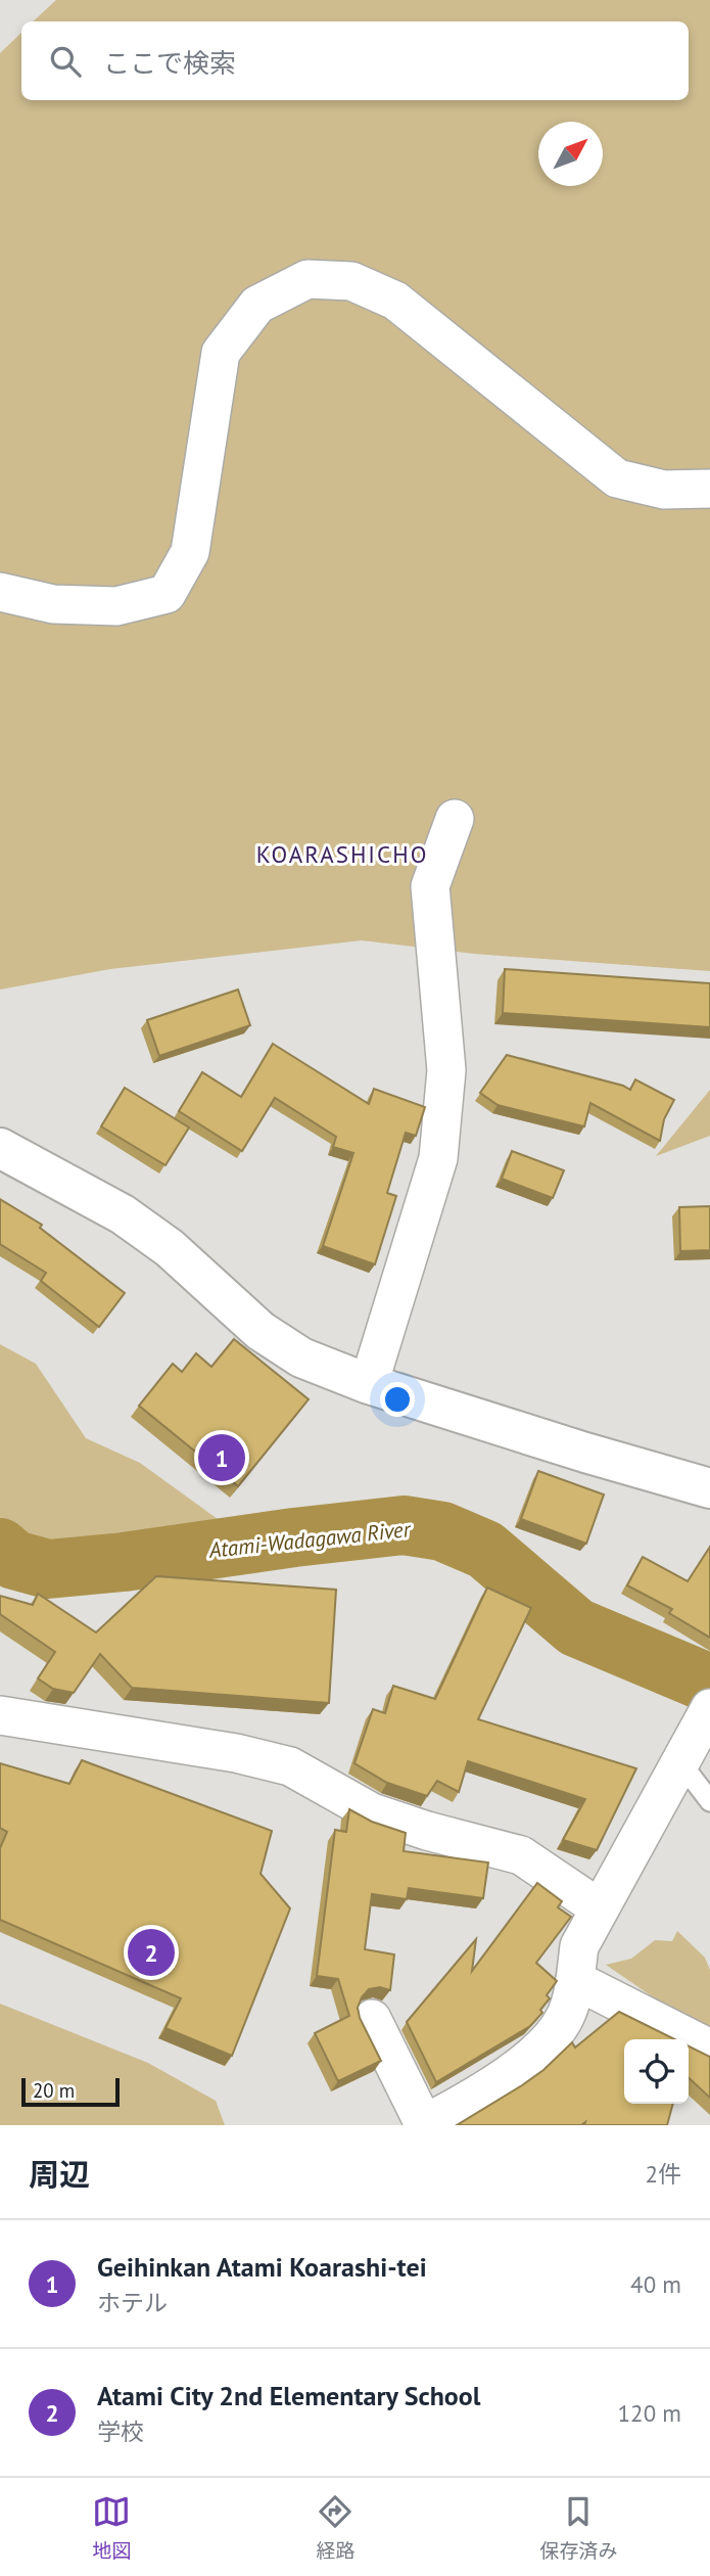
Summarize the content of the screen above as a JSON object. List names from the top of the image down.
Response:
{
  "districts": ["KOARASHICHO"],
  "water": ["Atami-Wadagawa River"],
  "scale_bar": "20 m",
  "north": "top right",
  "page": {
    "search": "ここで検索",
    "pins": ["1", "2"],
    "scale": "20 m",
    "heading": ["周辺", "2件"],
    "list": [
      {
        "mark": "1",
        "name": "Geihinkan Atami Koarashi-tei",
        "note": "ホテル",
        "value": "40 m"
      },
      {
        "mark": "2",
        "name": "Atami City 2nd Elementary School",
        "note": "学校",
        "value": "120 m"
      }
    ],
    "nav": ["地図", "経路", "保存済み"]
  }
}
